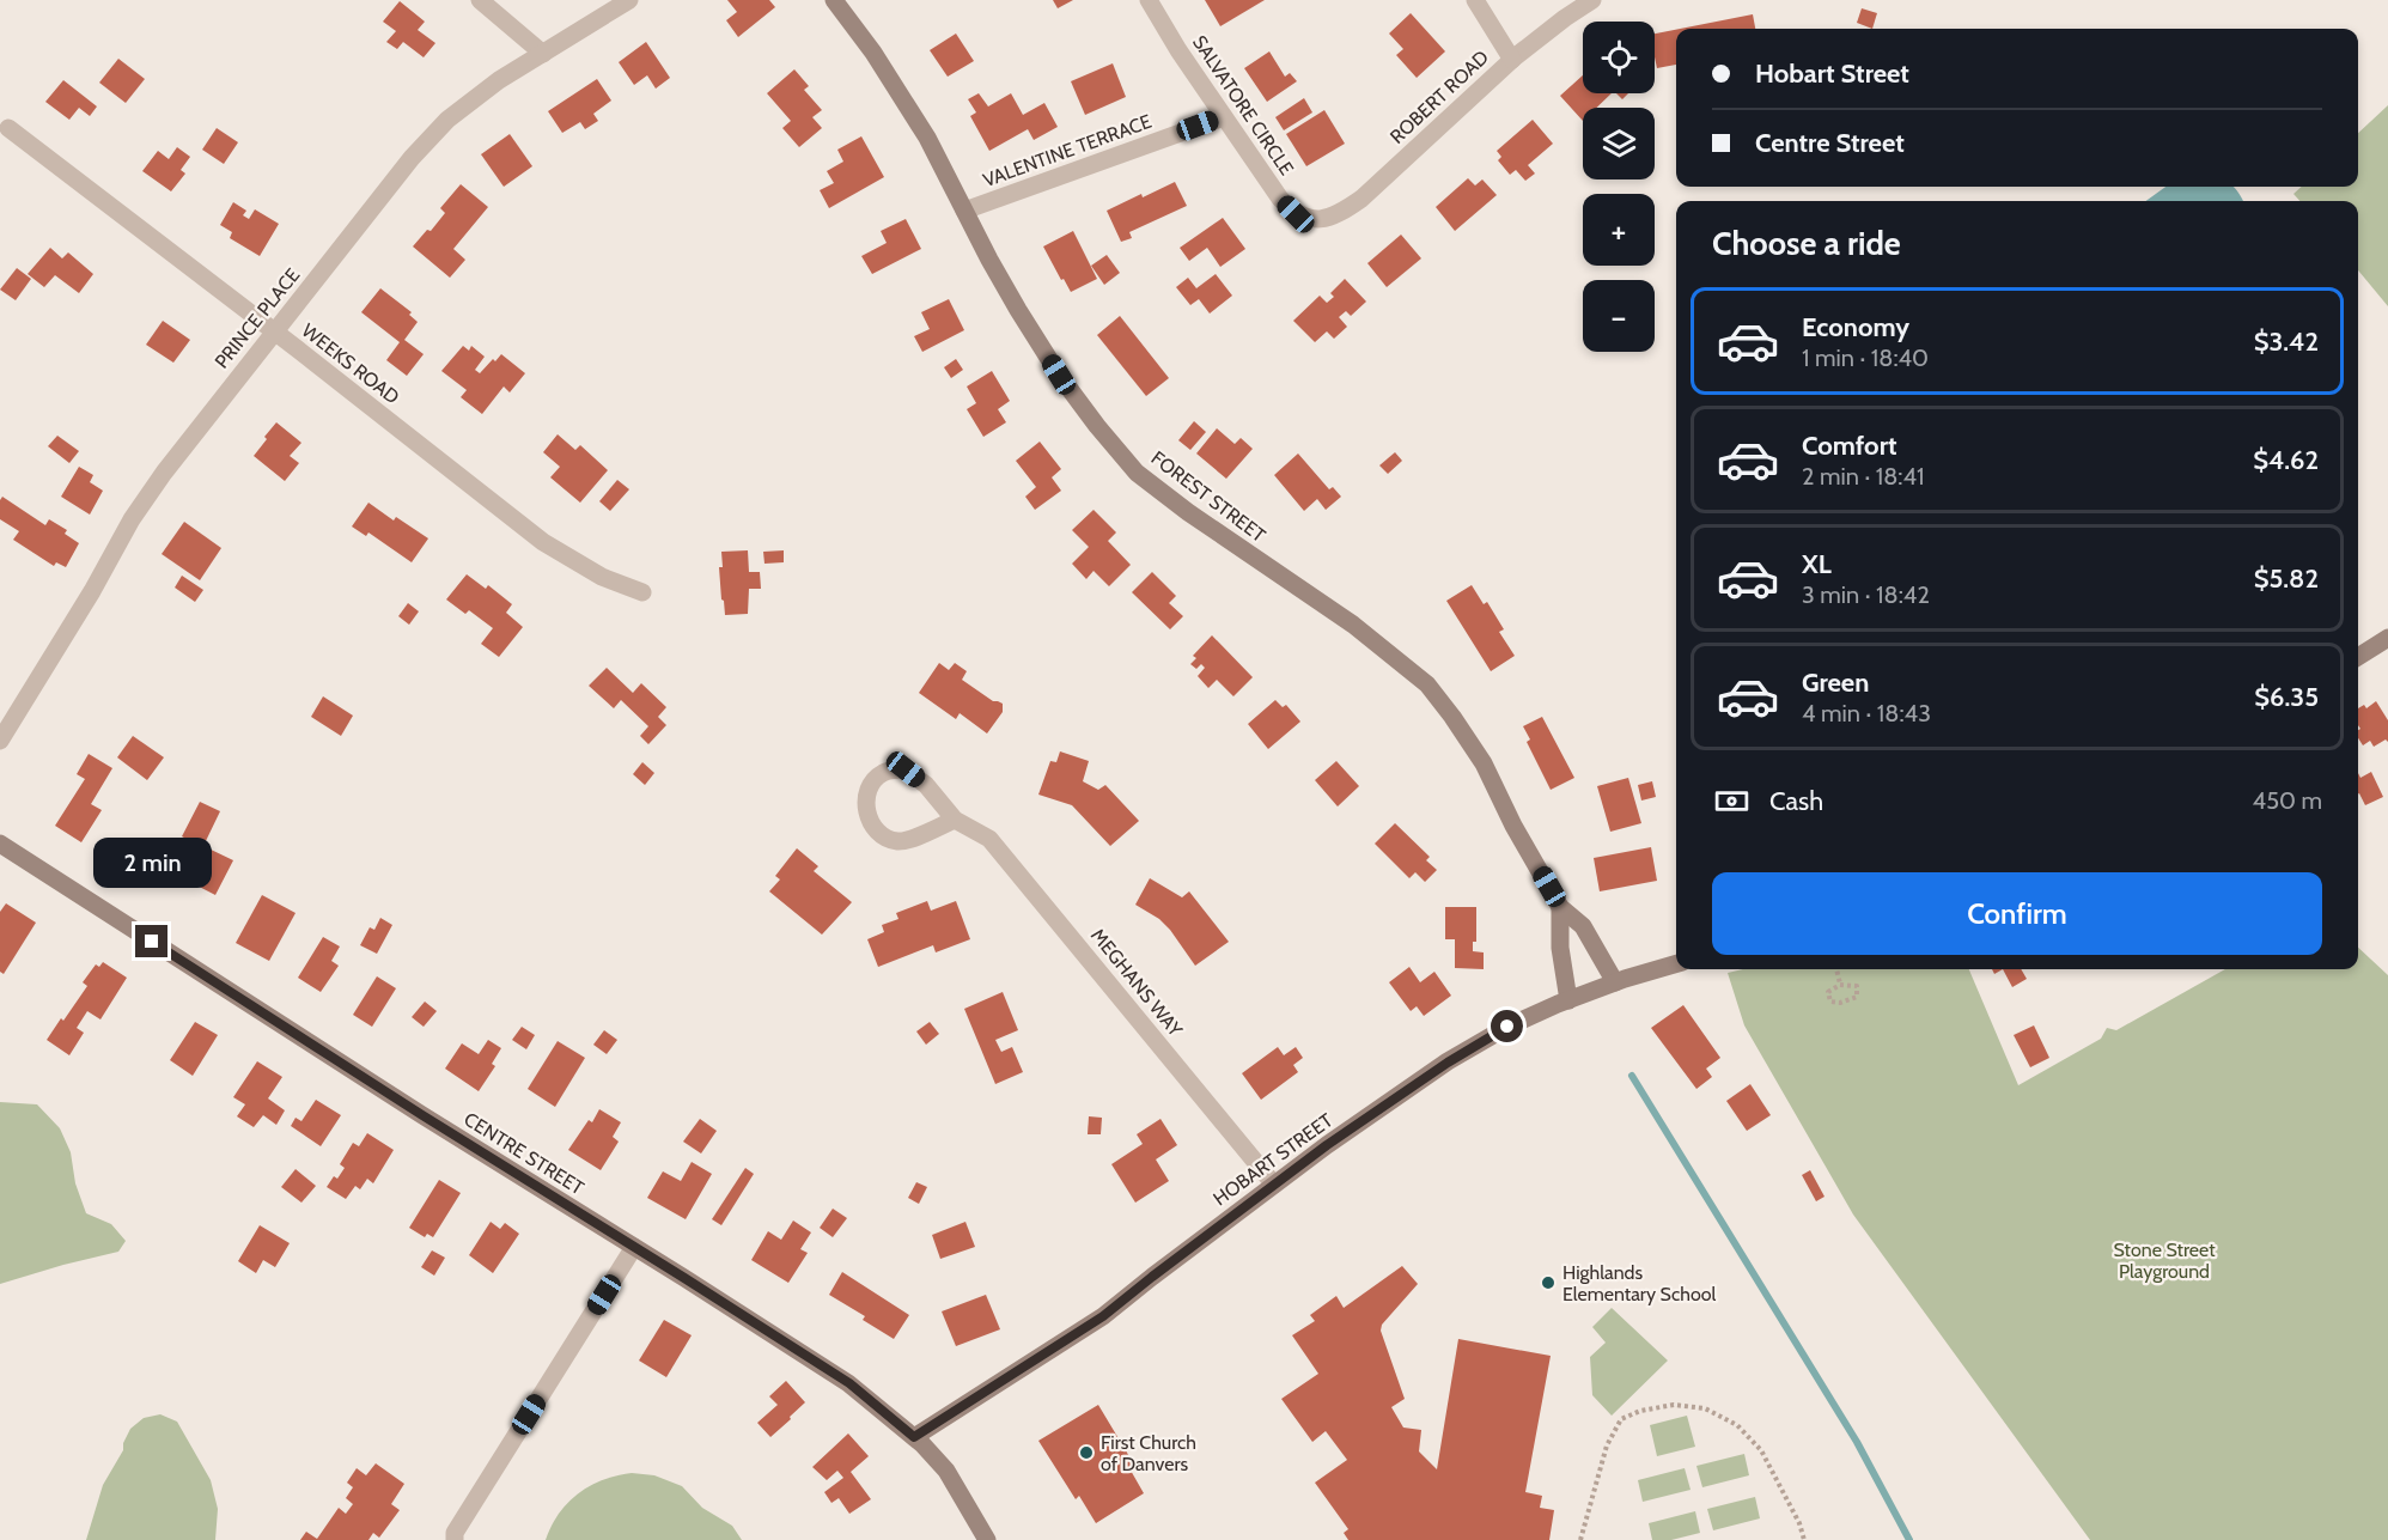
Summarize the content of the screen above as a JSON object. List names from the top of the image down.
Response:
{
  "streets": {
    "main road": ["FOREST STREET", "CENTRE STREET", "HOBART STREET"],
    "street": [
      "ROBERT ROAD",
      "SALVATORE CIRCLE",
      "VALENTINE TERRACE",
      "PRINCE PLACE",
      "WEEKS ROAD",
      "MEGHANS WAY"
    ]
  },
  "crossings": [
    ["ROBERT ROAD", "SALVATORE CIRCLE"],
    ["SALVATORE CIRCLE", "VALENTINE TERRACE"],
    ["VALENTINE TERRACE", "FOREST STREET"],
    ["PRINCE PLACE", "WEEKS ROAD"],
    ["FOREST STREET", "HOBART STREET"],
    ["MEGHANS WAY", "HOBART STREET"],
    ["CENTRE STREET", "HOBART STREET"]
  ],
  "parks": ["Stone Street Playground"],
  "places": ["Highlands Elementary School", "First Church of Danvers"],
  "page": {
    "map_buttons": ["+", "−"],
    "banner": ["Hobart Street", "Centre Street"],
    "heading": "Choose a ride",
    "list": [
      {
        "name": "Economy",
        "note": "1 min · 18:40",
        "value": "$3.42"
      },
      {
        "name": "Comfort",
        "note": "2 min · 18:41",
        "value": "$4.62"
      },
      {
        "name": "XL",
        "note": "3 min · 18:42",
        "value": "$5.82"
      },
      {
        "name": "Green",
        "note": "4 min · 18:43",
        "value": "$6.35"
      }
    ],
    "pay": ["Cash", "450 m"],
    "bubble": "2 min",
    "buttons": "Confirm"
  }
}
